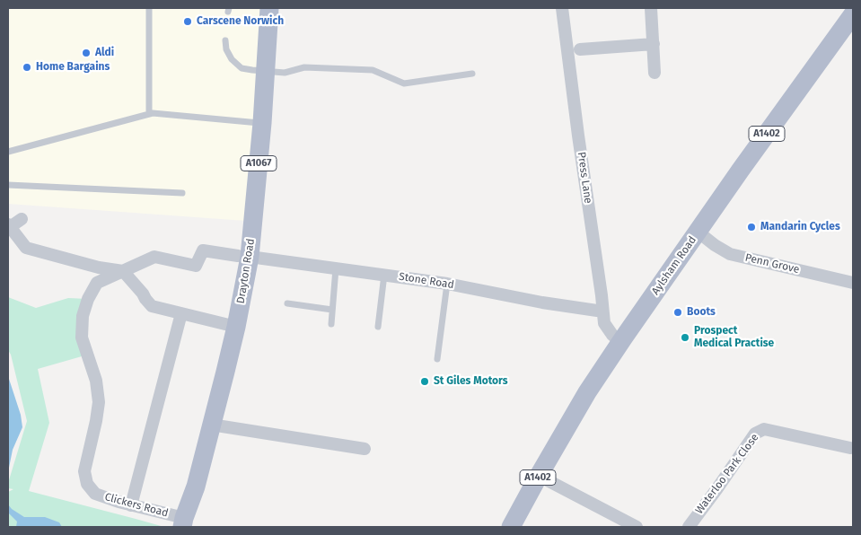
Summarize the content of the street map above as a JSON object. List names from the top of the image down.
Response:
{
  "streets": {
    "main road": [
      "A1402",
      "A1067",
      "Aylsham Road",
      "Drayton Road"
    ],
    "street": [
      "Press Lane",
      "Penn Grove",
      "Stone Road",
      "Waterloo Park Close",
      "Clickers Road"
    ]
  },
  "crossings": [
    ["Press Lane", "Aylsham Road"],
    ["Press Lane", "Stone Road"],
    ["Penn Grove", "Aylsham Road"],
    ["Drayton Road", "Stone Road"],
    ["Drayton Road", "Clickers Road"],
    ["Stone Road", "Clickers Road"]
  ],
  "places": [
    "Carscene Norwich",
    "Aldi",
    "Home Bargains",
    "Mandarin Cycles",
    "Boots",
    "Prospect Medical Practise",
    "St Giles Motors"
  ]
}
